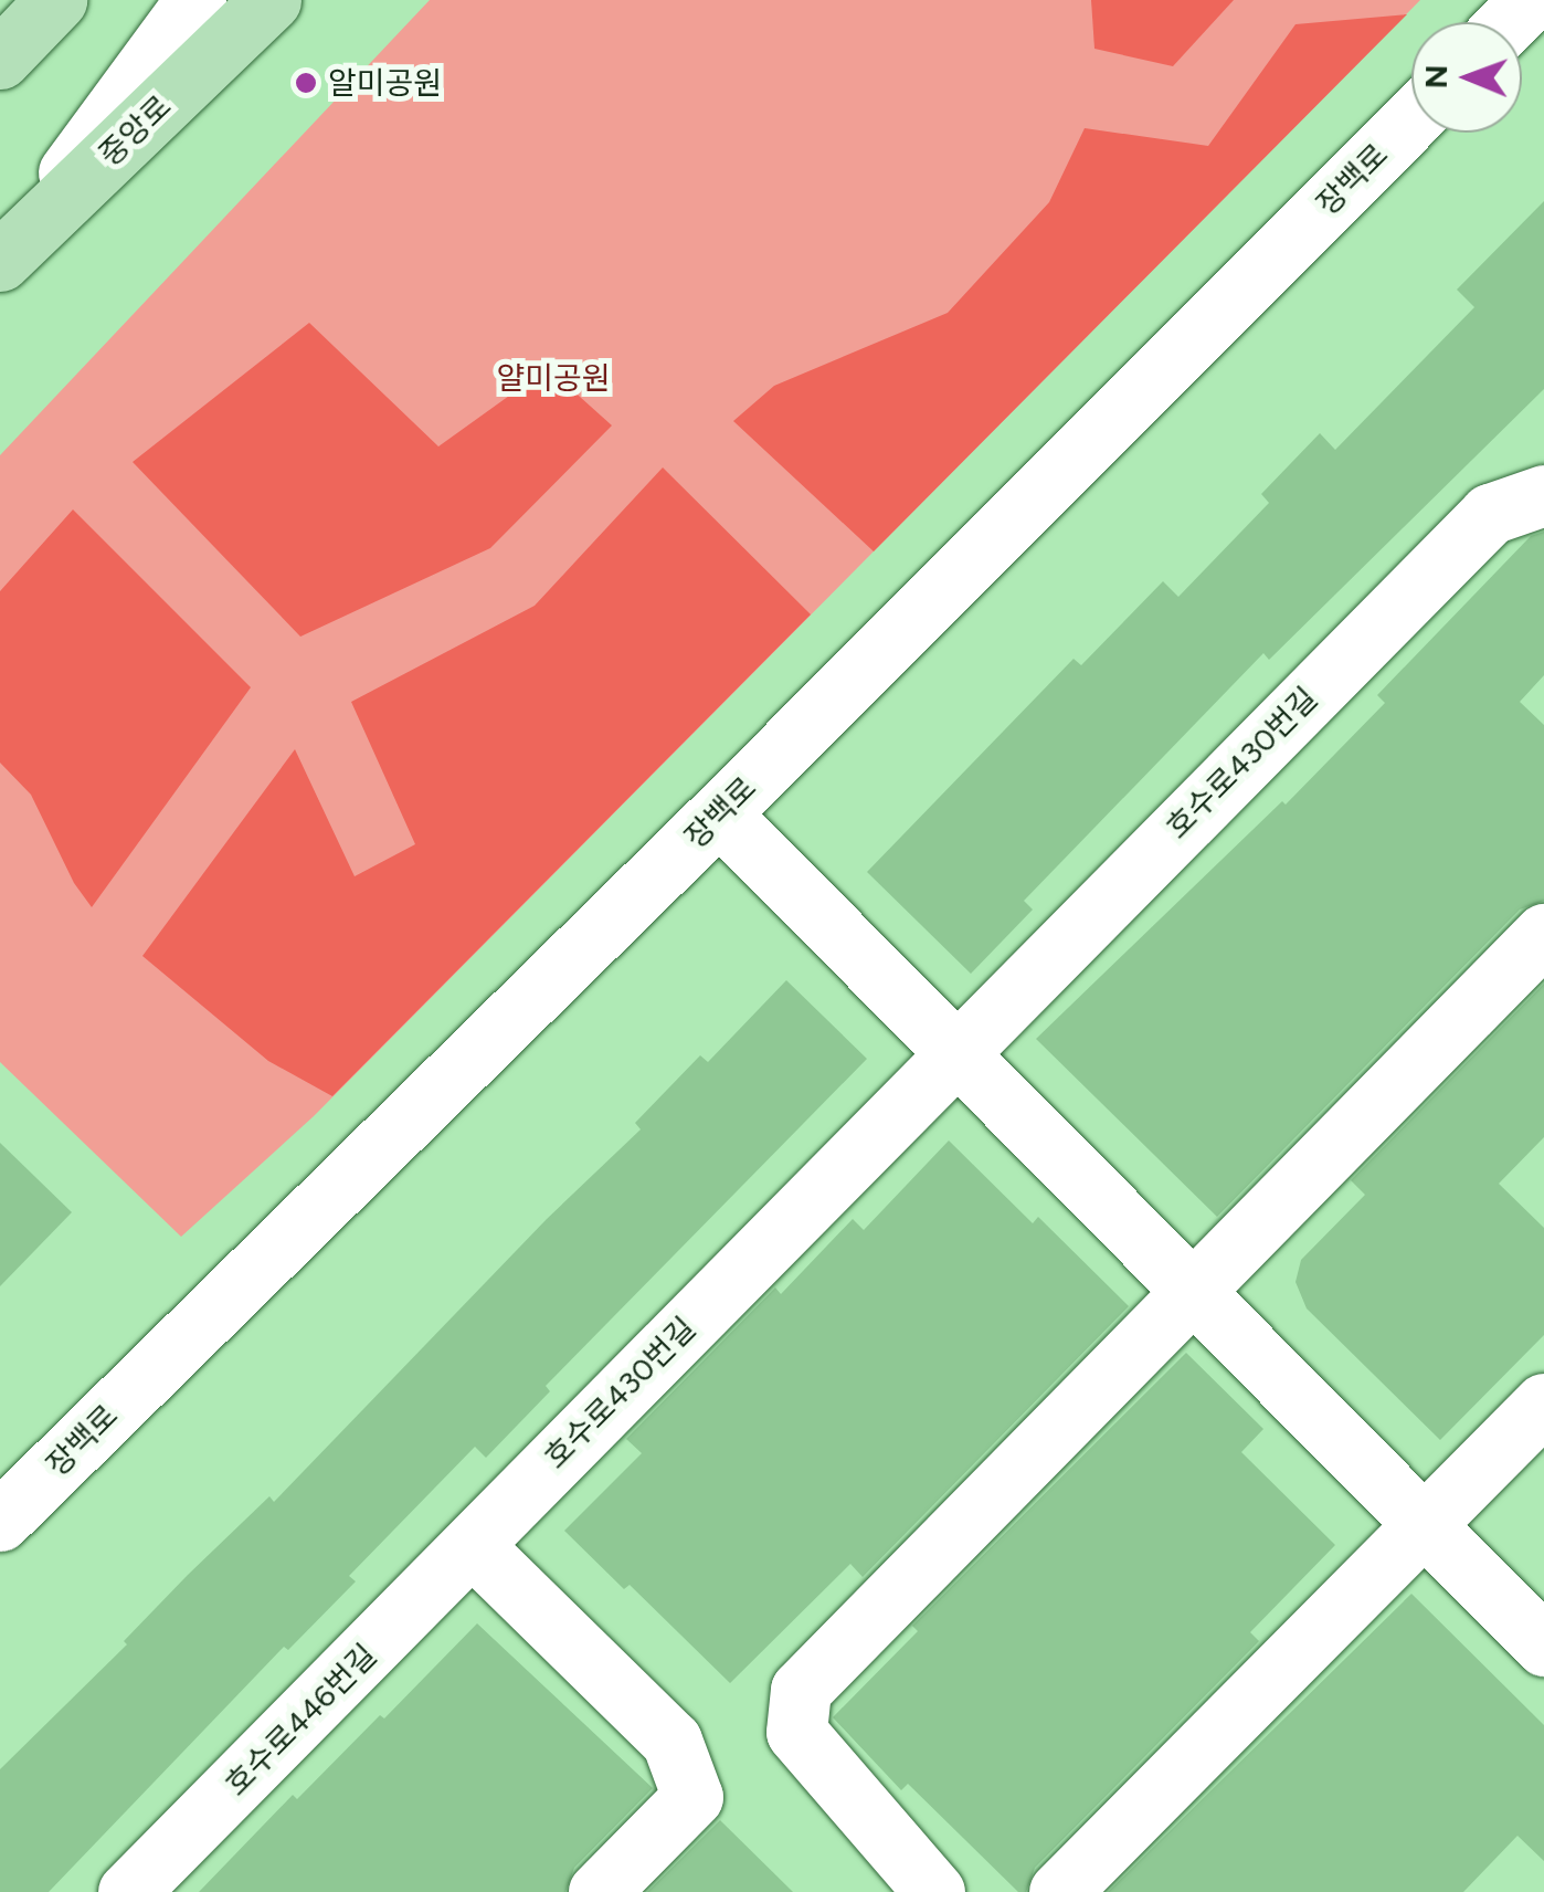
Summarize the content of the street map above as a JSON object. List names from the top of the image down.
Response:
{
  "streets": {
    "main road": ["중앙로"],
    "street": ["장백로", "호수로430번길", "호수로446번길"]
  },
  "crossings": [
    ["호수로430번길", "호수로446번길"]
  ],
  "parks": ["얄미공원"],
  "places": ["알미공원"],
  "north": "left"
}
